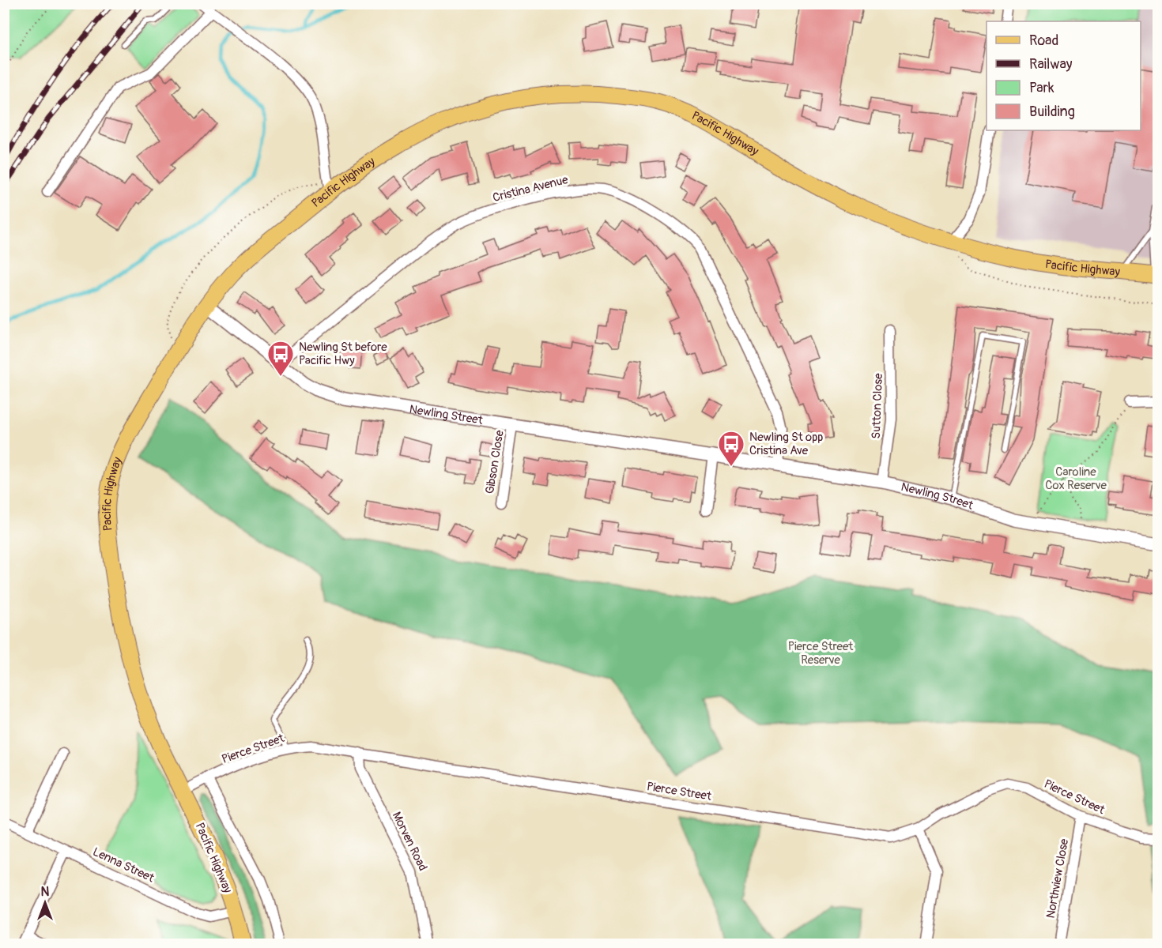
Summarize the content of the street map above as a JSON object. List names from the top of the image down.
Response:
{
  "streets": {
    "main road": ["Pacific Highway"],
    "street": [
      "Cristina Avenue",
      "Sutton Close",
      "Newling Street",
      "Gibson Close",
      "Pierce Street",
      "Morven Road",
      "Lenna Street",
      "Northview Close"
    ]
  },
  "crossings": [
    ["Pacific Highway", "Newling Street"],
    ["Pacific Highway", "Pierce Street"],
    ["Pacific Highway", "Lenna Street"],
    ["Cristina Avenue", "Newling Street"],
    ["Sutton Close", "Newling Street"],
    ["Newling Street", "Gibson Close"],
    ["Pierce Street", "Morven Road"],
    ["Pierce Street", "Northview Close"]
  ],
  "parks": ["Caroline Cox Reserve", "Pierce Street Reserve"],
  "places": {
    "bus stop": ["Newling St before Pacific Hwy", "Newling St opp Cristina Ave"]
  },
  "legend": [
    "Road",
    "Railway",
    "Park",
    "Building"
  ],
  "north": "top"
}
